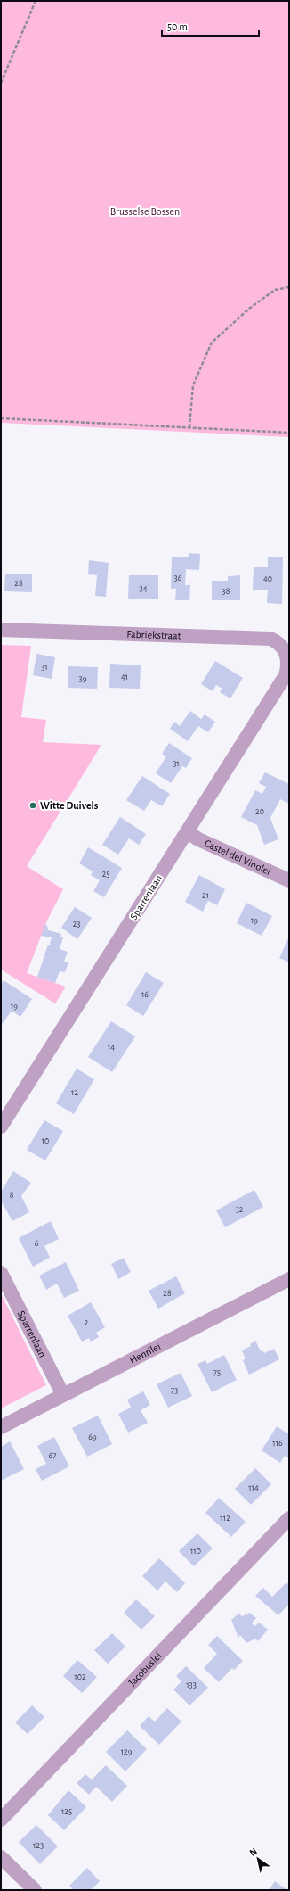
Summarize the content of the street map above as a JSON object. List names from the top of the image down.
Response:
{
  "streets": {
    "street": [
      "Fabriekstraat",
      "Castel del Vinolei",
      "Sparrenlaan",
      "Henrilei",
      "Jacobuslei"
    ]
  },
  "crossings": [
    ["Fabriekstraat", "Sparrenlaan"],
    ["Castel del Vinolei", "Sparrenlaan"],
    ["Sparrenlaan", "Henrilei"]
  ],
  "parks": ["Brusselse Bossen"],
  "places": ["Witte Duivels"],
  "house_numbers": [
    "36",
    "40",
    "28",
    "34",
    "38",
    "31",
    "41",
    "39",
    "31",
    "20",
    "25",
    "21",
    "19",
    "23",
    "16",
    "19",
    "14",
    "12",
    "10",
    "8",
    "32",
    "6",
    "28",
    "2",
    "75",
    "73",
    "69",
    "116",
    "67",
    "114",
    "112",
    "110",
    "102",
    "133",
    "129",
    "125",
    "123"
  ],
  "scale_bar": "50 m",
  "north": "top left"
}
